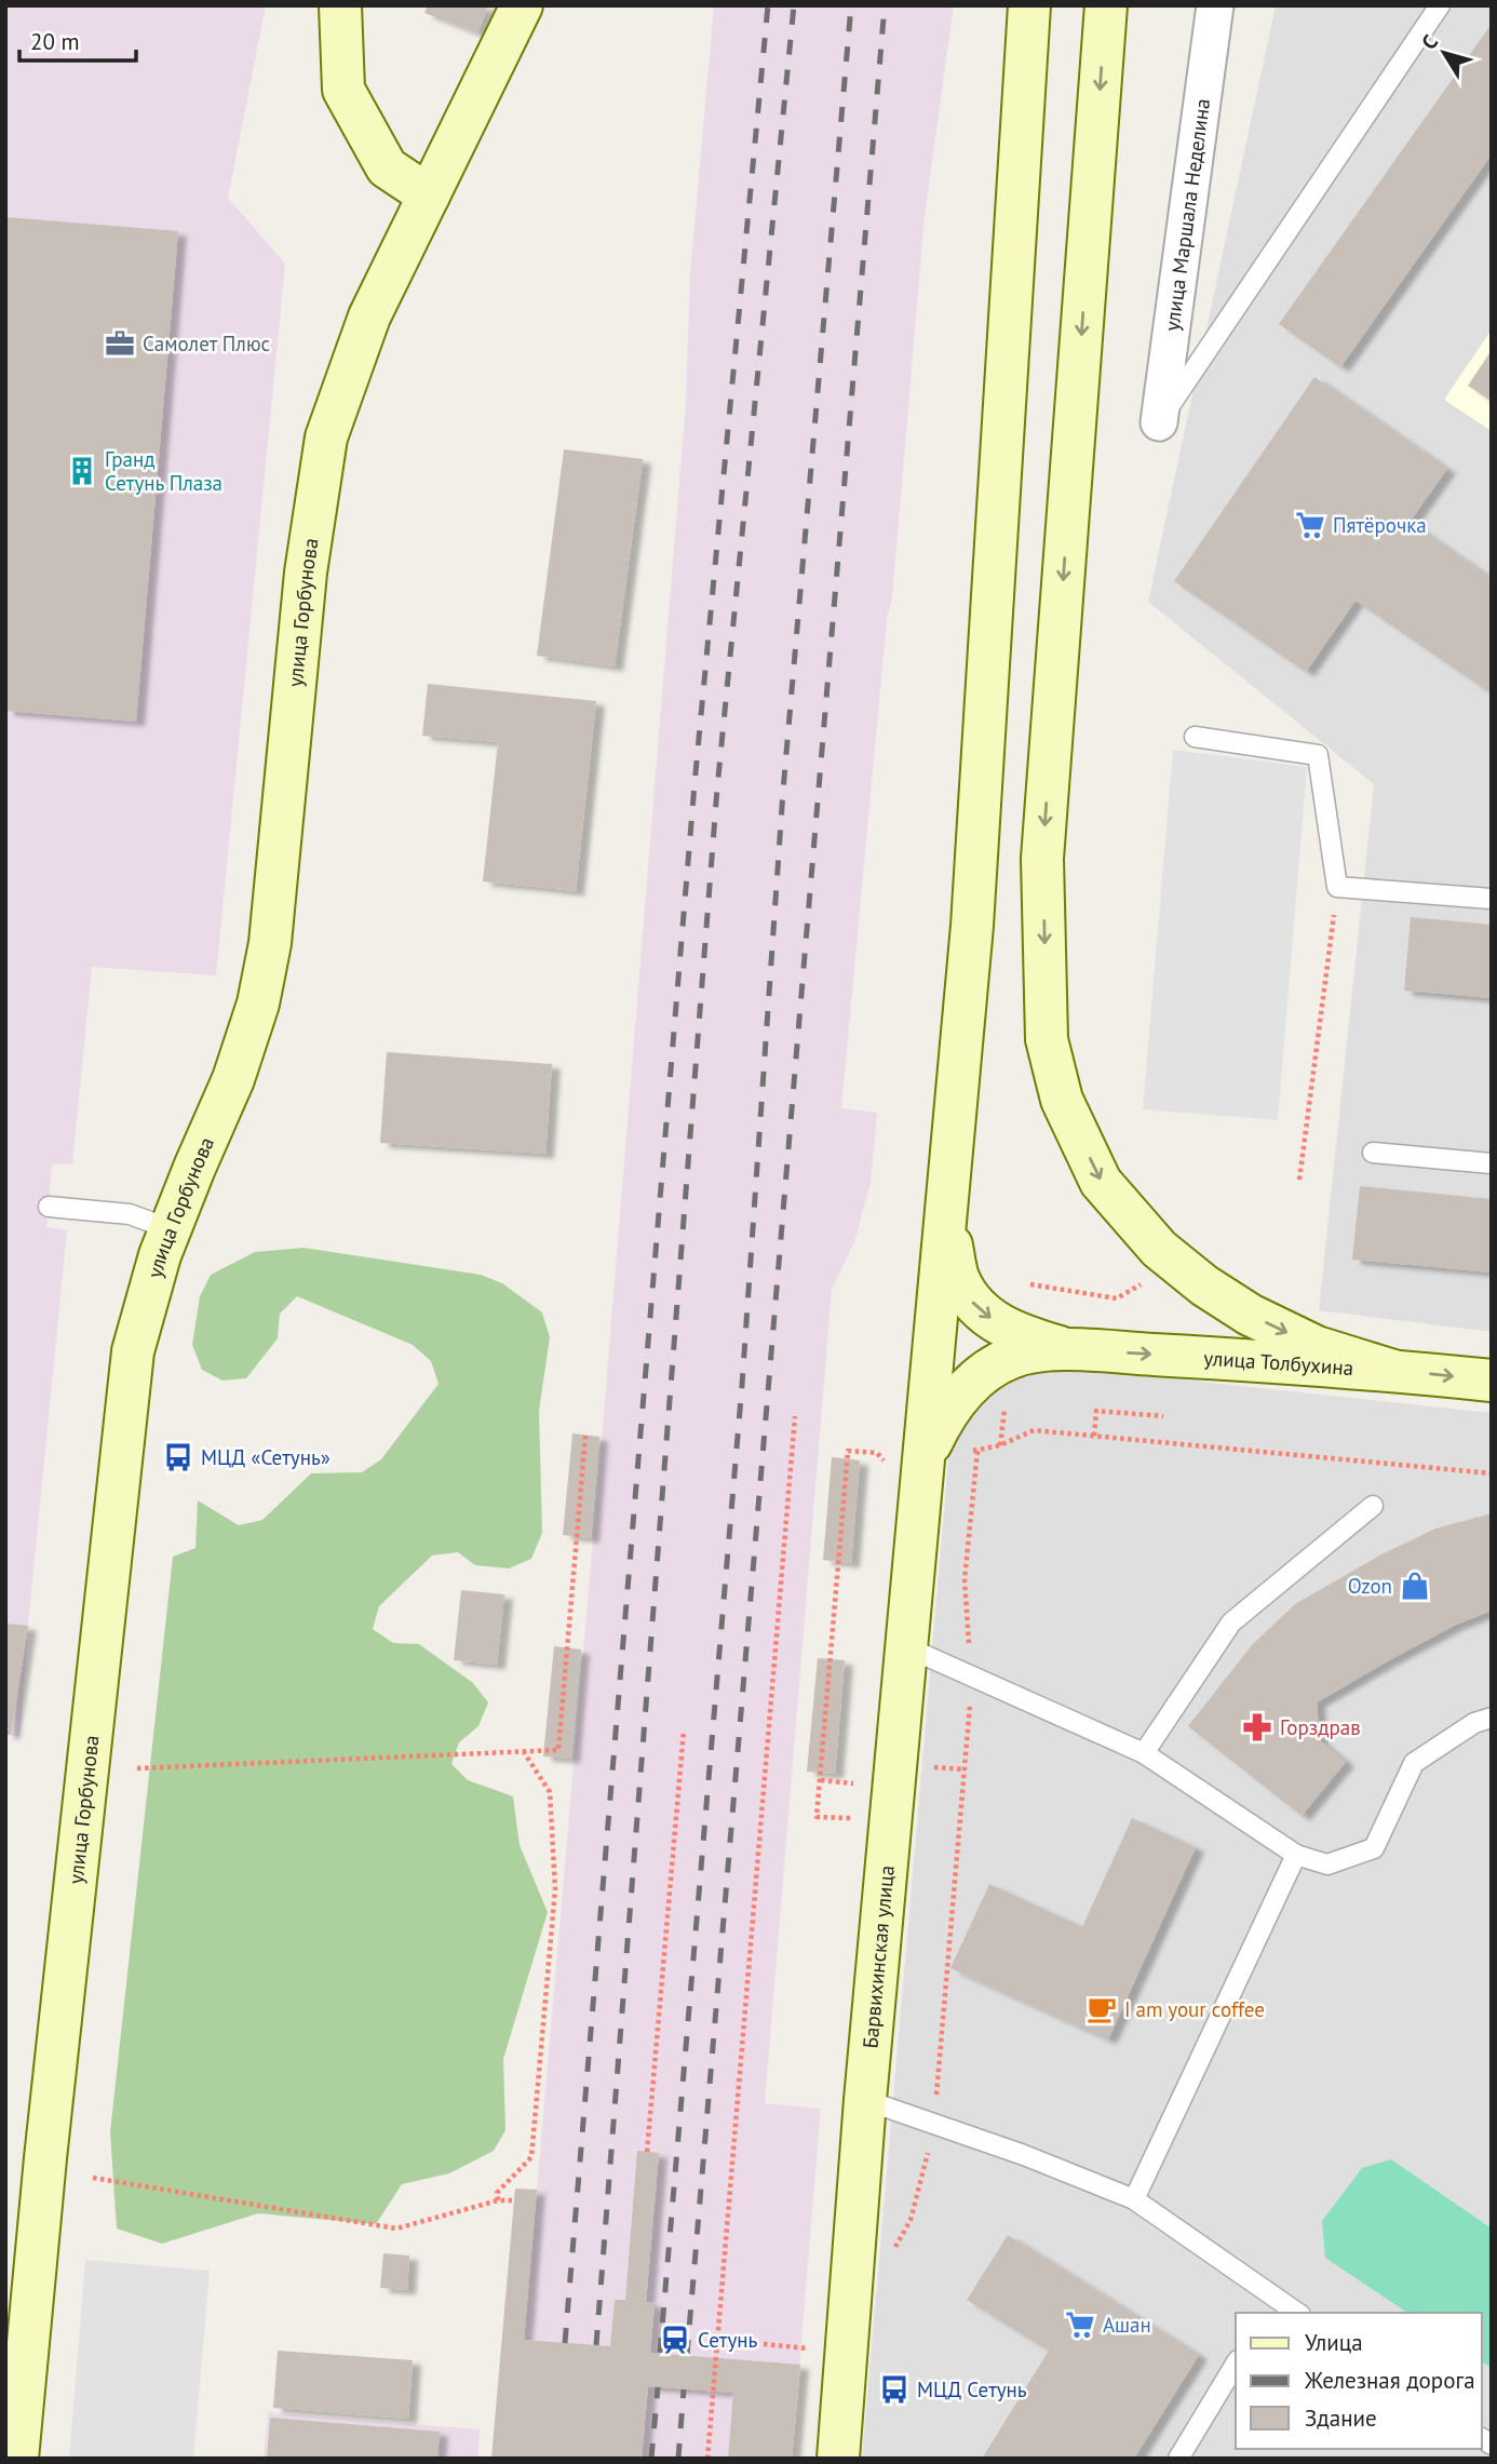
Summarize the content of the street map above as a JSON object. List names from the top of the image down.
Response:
{
  "streets": {
    "street": [
      "улица Маршала Неделина",
      "улица Горбунова",
      "улица Толбухина",
      "Барвихинская улица"
    ]
  },
  "crossings": [
    ["улица Толбухина", "Барвихинская улица"]
  ],
  "one_way": ["улица Толбухина"],
  "places": {
    "office": ["Самолет Плюс"],
    "building": ["Гранд Сетунь Плаза"],
    "supermarket": ["Пятёрочка", "Ашан"],
    "bus stop": ["МЦД «Сетунь»", "МЦД Сетунь"],
    "shop": ["Ozon"],
    "pharmacy": ["Горздрав"],
    "cafe": ["I am your coffee"],
    "station": ["Сетунь"]
  },
  "legend": ["Улица", "Железная дорога", "Здание"],
  "scale_bar": "20 m",
  "north": "top left"
}
